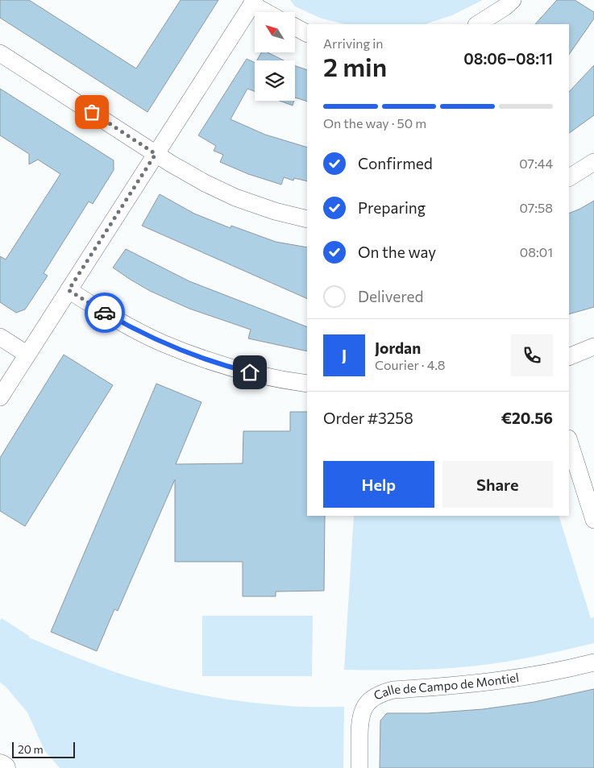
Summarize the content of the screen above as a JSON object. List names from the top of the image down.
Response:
{
  "streets": {
    "street": ["Calle de Campo de Montiel"]
  },
  "scale_bar": "20 m",
  "north": "top left",
  "page": {
    "heading": ["2 min", "Arriving in", "08:06–08:11"],
    "panel": [
      "Jordan",
      "Courier · 4.8",
      "Order #3258",
      "€20.56"
    ],
    "bar": "On the way · 50 m",
    "list": [
      ["Confirmed", "07:44"],
      ["Preparing", "07:58"],
      ["On the way", "08:01"],
      "Delivered"
    ],
    "round": "J",
    "buttons": ["Help", "Share"],
    "scale": "20 m"
  }
}
